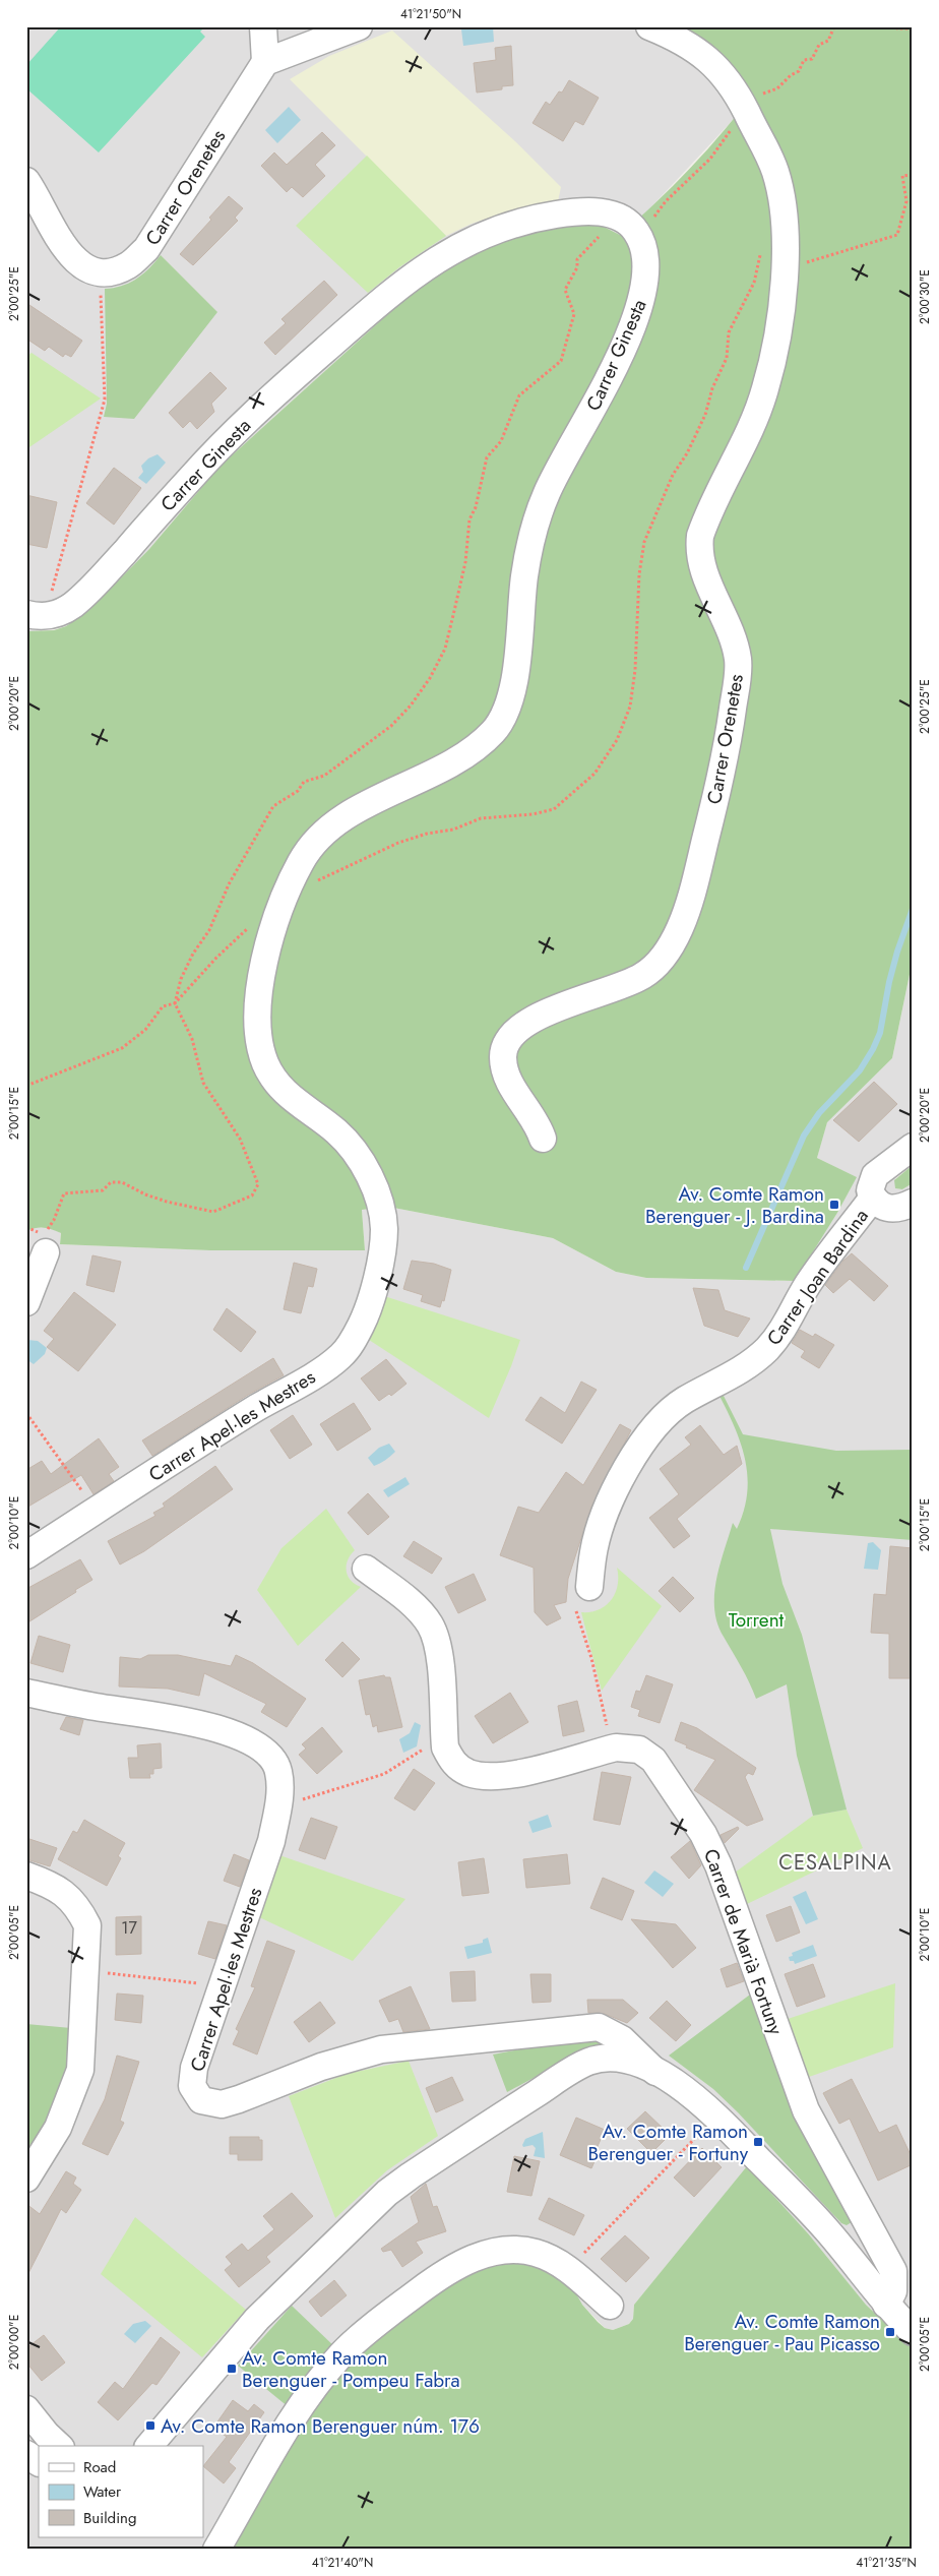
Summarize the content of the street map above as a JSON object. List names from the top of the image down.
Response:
{
  "streets": {
    "street": [
      "Carrer Orenetes",
      "Carrer Ginesta",
      "Carrer Joan Bardina",
      "Carrer Apel·les Mestres",
      "Carrer de Marià Fortuny"
    ]
  },
  "crossings": [
    ["Carrer Ginesta", "Carrer Apel·les Mestres"]
  ],
  "districts": ["CESALPINA"],
  "parks": ["Torrent"],
  "places": {
    "transit": [
      "Av. Comte Ramon Berenguer - J. Bardina",
      "Av. Comte Ramon Berenguer - Fortuny",
      "Av. Comte Ramon Berenguer - Pau Picasso",
      "Av. Comte Ramon Berenguer - Pompeu Fabra",
      "Av. Comte Ramon Berenguer núm. 176"
    ]
  },
  "house_numbers": ["17"],
  "legend": ["Road", "Water", "Building"],
  "coordinates": [
    "41°21'50\"N",
    "2°00'25\"E",
    "2°00'30\"E",
    "2°00'20\"E",
    "2°00'15\"E",
    "2°00'10\"E",
    "2°00'05\"E",
    "2°00'00\"E",
    "41°21'40\"N",
    "41°21'35\"N"
  ]
}
